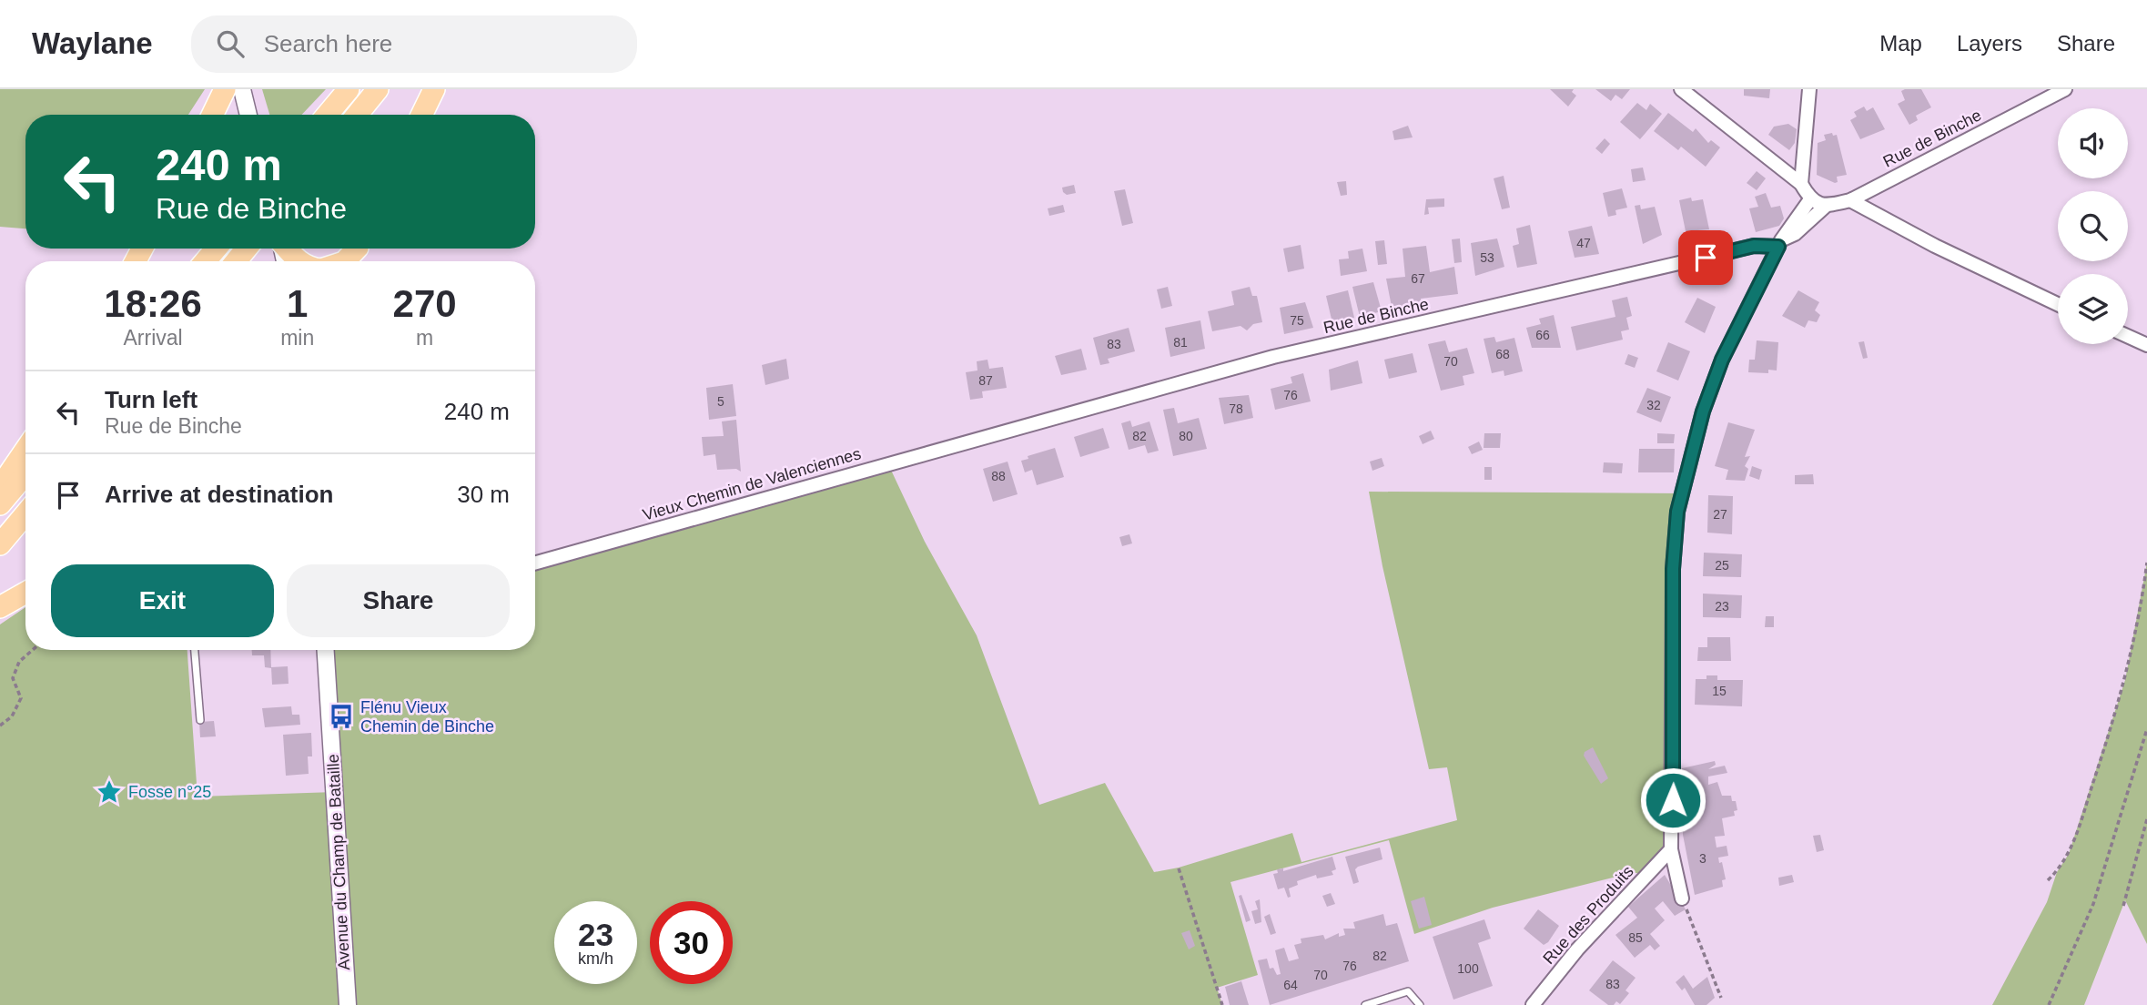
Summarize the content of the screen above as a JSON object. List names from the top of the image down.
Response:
{
  "streets": {
    "street": [
      "Rue de Binche",
      "Vieux Chemin de Valenciennes",
      "Avenue du Champ de Bataille",
      "Rue des Produits"
    ]
  },
  "crossings": [
    ["Rue de Binche", "Vieux Chemin de Valenciennes"]
  ],
  "places": {
    "bus stop": ["Flénu Vieux Chemin de Binche"],
    "place": ["Fosse n°25"]
  },
  "house_numbers": [
    "47",
    "53",
    "67",
    "75",
    "66",
    "81",
    "83",
    "68",
    "70",
    "87",
    "76",
    "5",
    "32",
    "78",
    "82",
    "80",
    "88",
    "27",
    "25",
    "23",
    "15",
    "3",
    "85",
    "82",
    "76",
    "100",
    "70",
    "83",
    "64"
  ],
  "page": {
    "header": "Waylane",
    "search": "Search here",
    "nav": ["Map", "Layers", "Share"],
    "turn": ["240 m", "Rue de Binche"],
    "eta": [
      "18:26",
      "Arrival",
      "1",
      "min",
      "270",
      "m"
    ],
    "list": [
      {
        "name": "Turn left",
        "note": "Rue de Binche",
        "value": "240 m"
      },
      {
        "name": "Arrive at destination",
        "value": "30 m"
      }
    ],
    "buttons": ["Exit", "Share"],
    "speed": "23 km/h",
    "limit": "30"
  }
}
